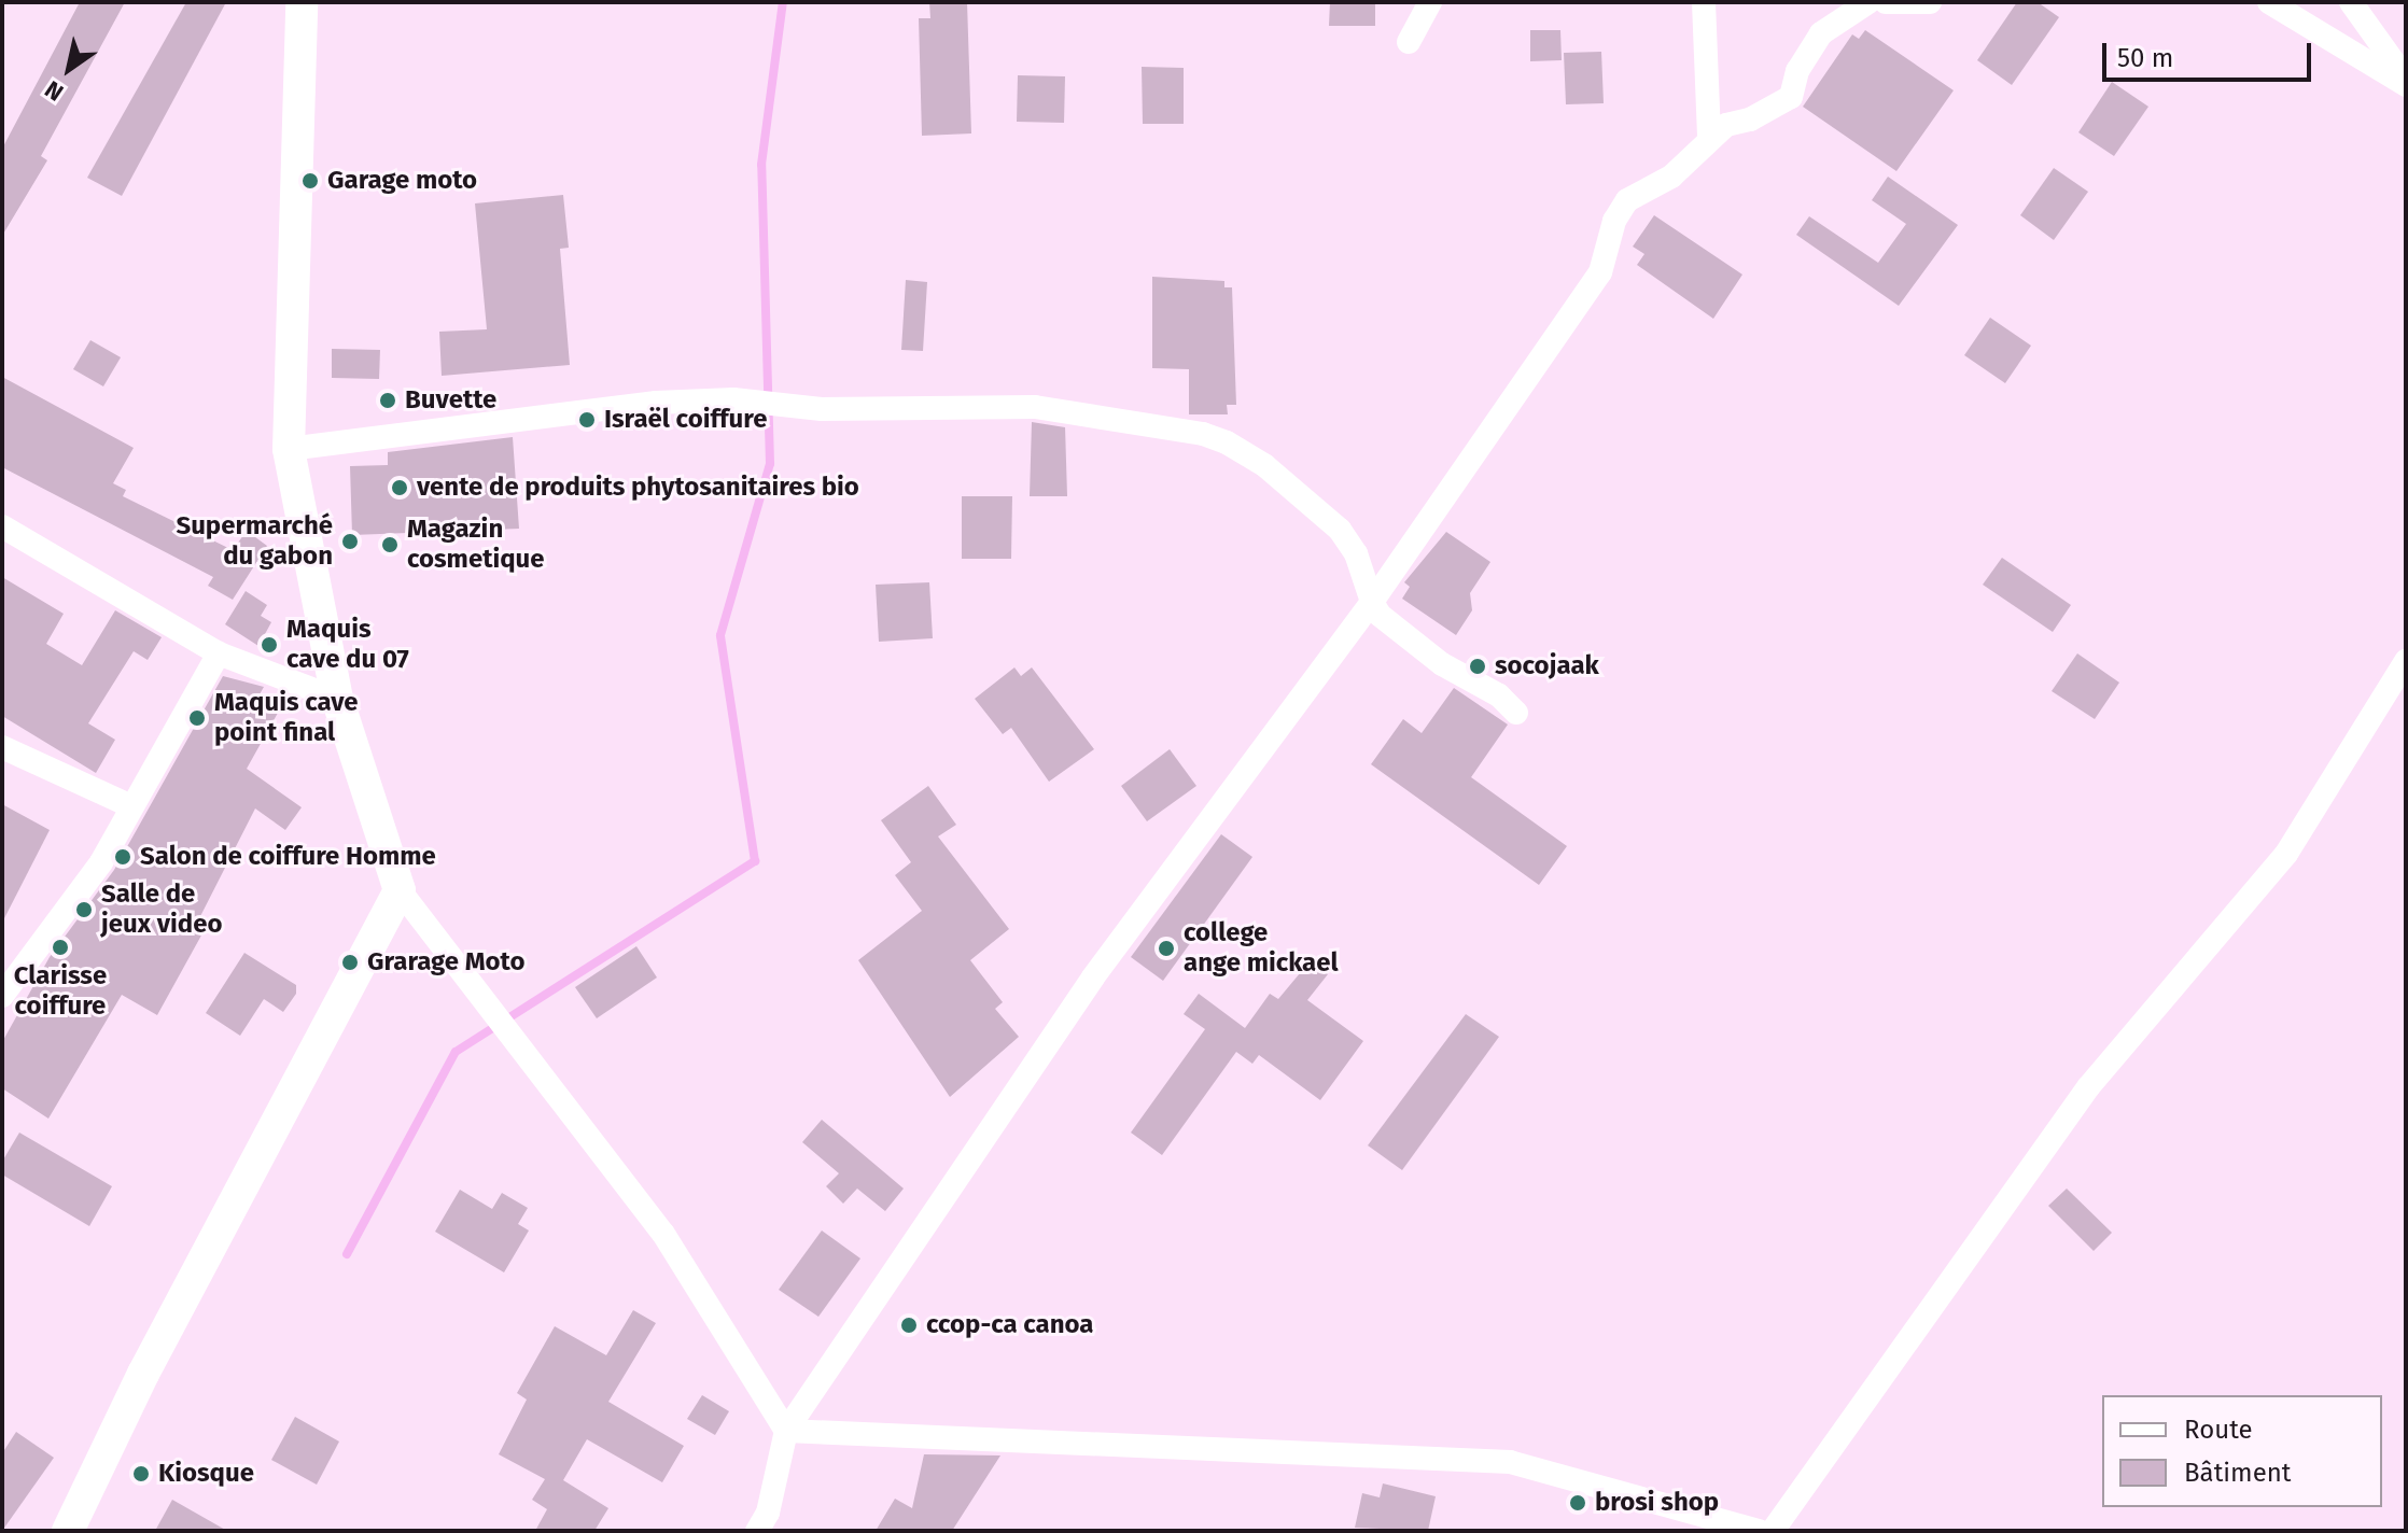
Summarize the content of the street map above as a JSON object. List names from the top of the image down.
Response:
{
  "places": [
    "Garage moto",
    "Buvette",
    "Israël coiffure",
    "vente de produits phytosanitaires bio",
    "Supermarché du gabon",
    "Magazin cosmetique",
    "Maquis cave du 07",
    "socojaak",
    "Maquis cave point final",
    "Salon de coiffure Homme",
    "Salle de jeux video",
    "Clarisse coiffure",
    "college ange mickael",
    "Grarage Moto",
    "ccop-ca canoa",
    "Kiosque",
    "brosi shop"
  ],
  "legend": ["Route", "Bâtiment"],
  "scale_bar": "50 m",
  "north": "bottom left"
}
